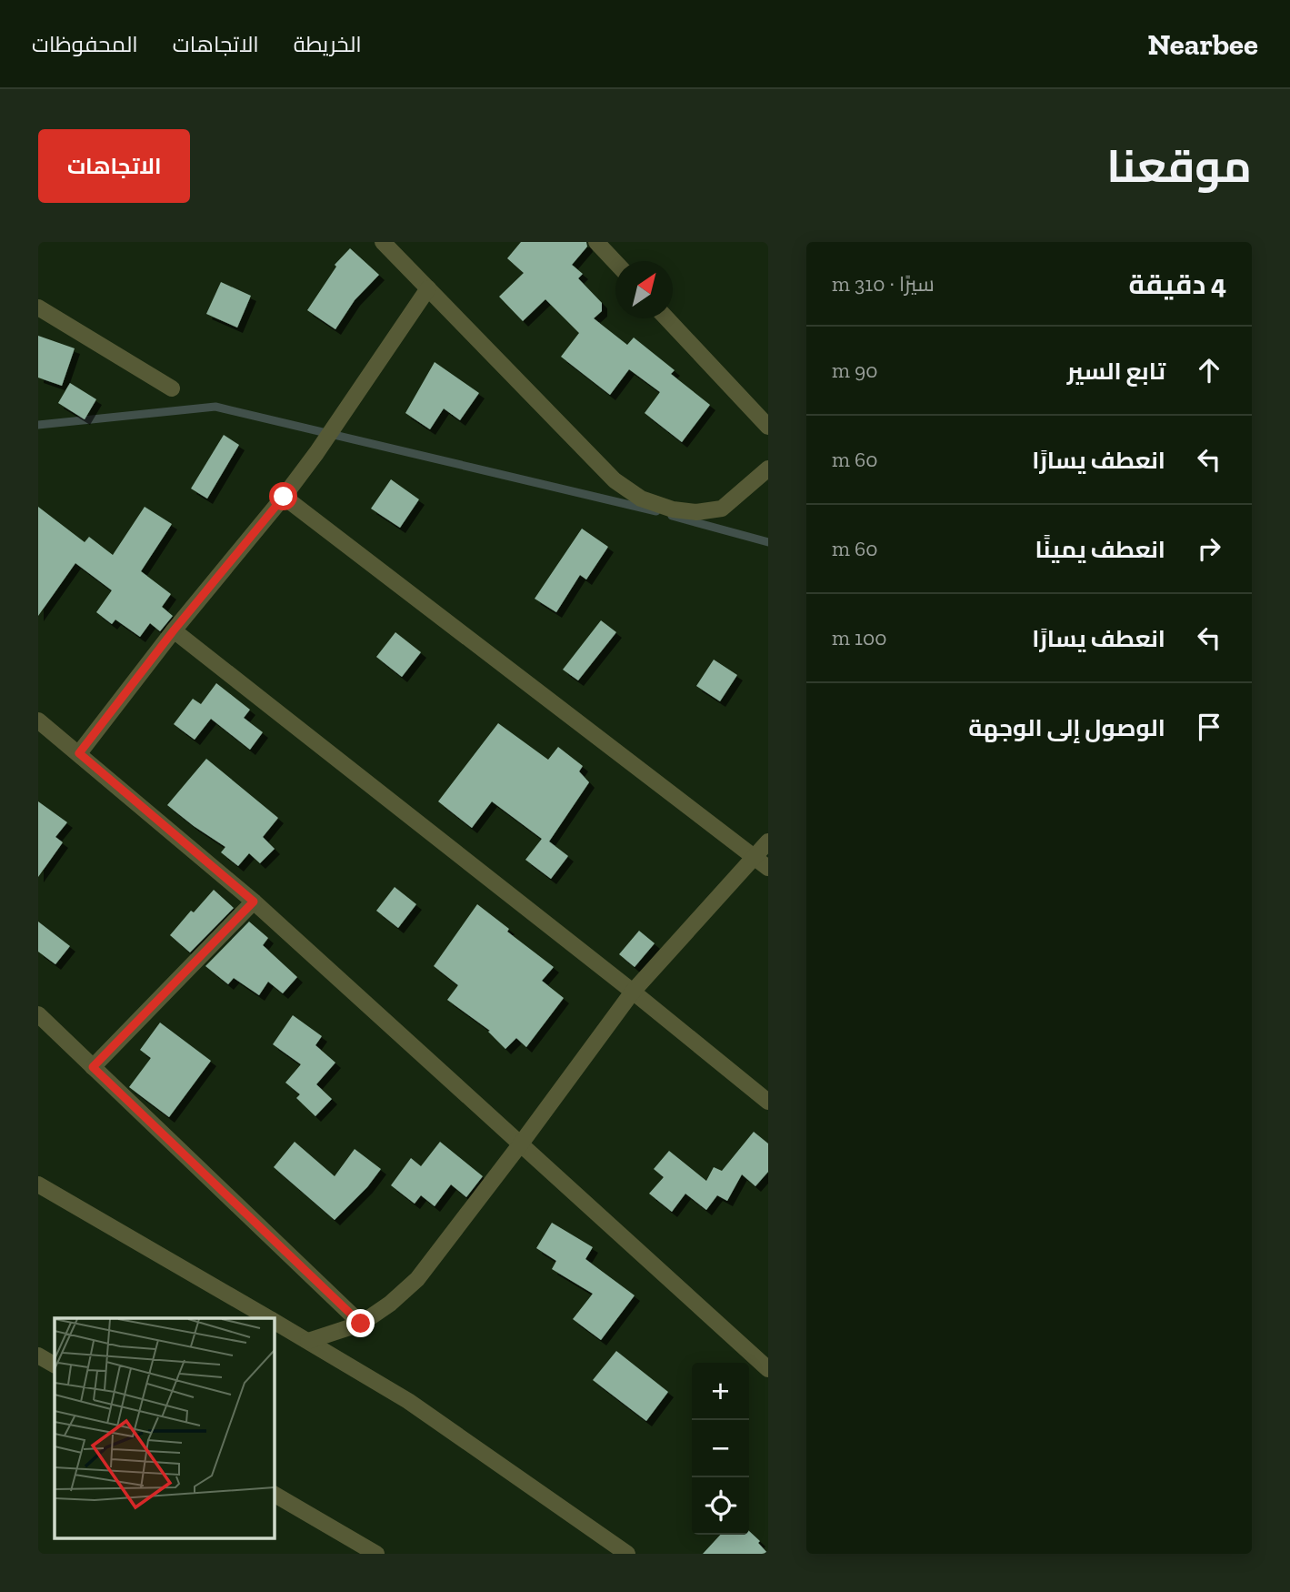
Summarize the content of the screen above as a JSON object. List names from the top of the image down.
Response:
{
  "north": "top right",
  "page": {
    "header": "Nearbee",
    "nav": ["الخريطة", "الاتجاهات", "المحفوظات"],
    "title": "موقعنا",
    "buttons": "الاتجاهات",
    "heading": ["4 دقيقة", "سيرًا · 310 m"],
    "list": [
      ["تابع السير", "90 m"],
      ["انعطف يسارًا", "60 m"],
      ["انعطف يمينًا", "60 m"],
      ["انعطف يسارًا", "100 m"],
      "الوصول إلى الوجهة"
    ],
    "map_buttons": ["+", "−"]
  }
}
